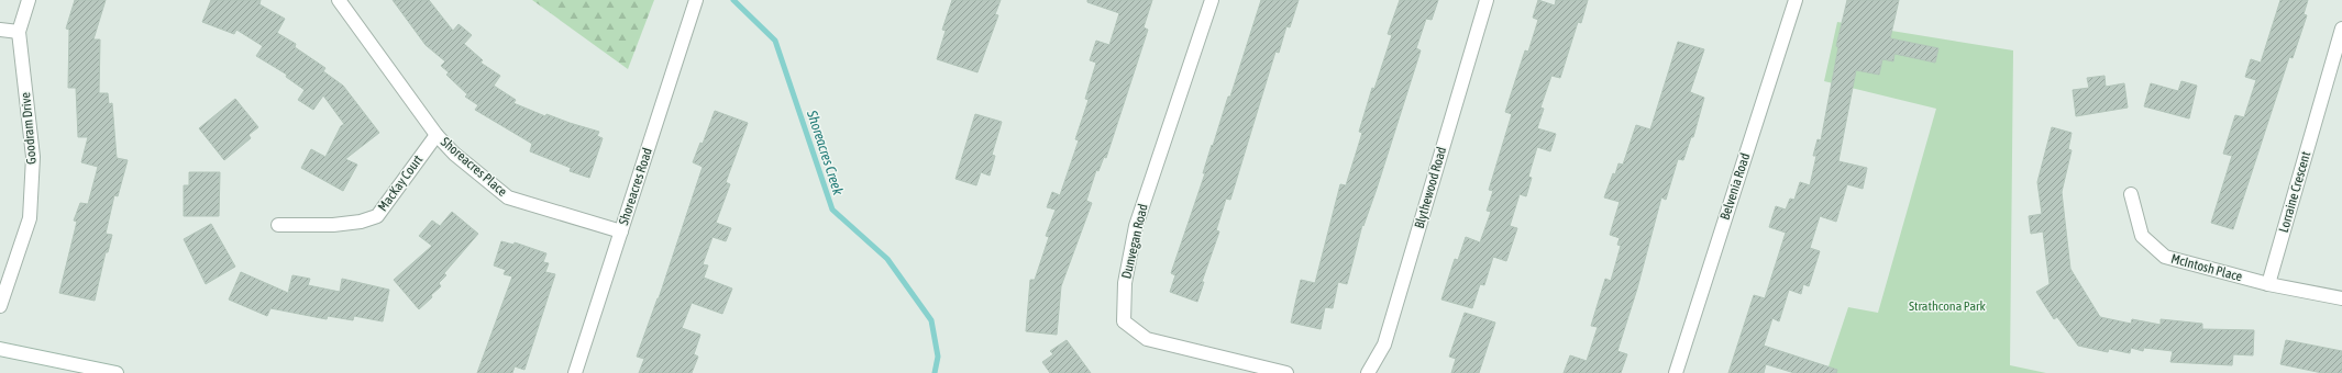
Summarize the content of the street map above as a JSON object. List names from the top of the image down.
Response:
{
  "streets": {
    "street": [
      "Goodram Drive",
      "Shoreacres Place",
      "MacKay Court",
      "Shoreacres Road",
      "Belvenia Road",
      "Blythewood Road",
      "Lorraine Crescent",
      "Dunvegan Road",
      "McIntosh Place"
    ]
  },
  "crossings": [
    ["Shoreacres Place", "MacKay Court"],
    ["Shoreacres Place", "Shoreacres Road"],
    ["Lorraine Crescent", "McIntosh Place"]
  ],
  "water": ["Shoreacres Creek"],
  "parks": ["Strathcona Park"]
}
